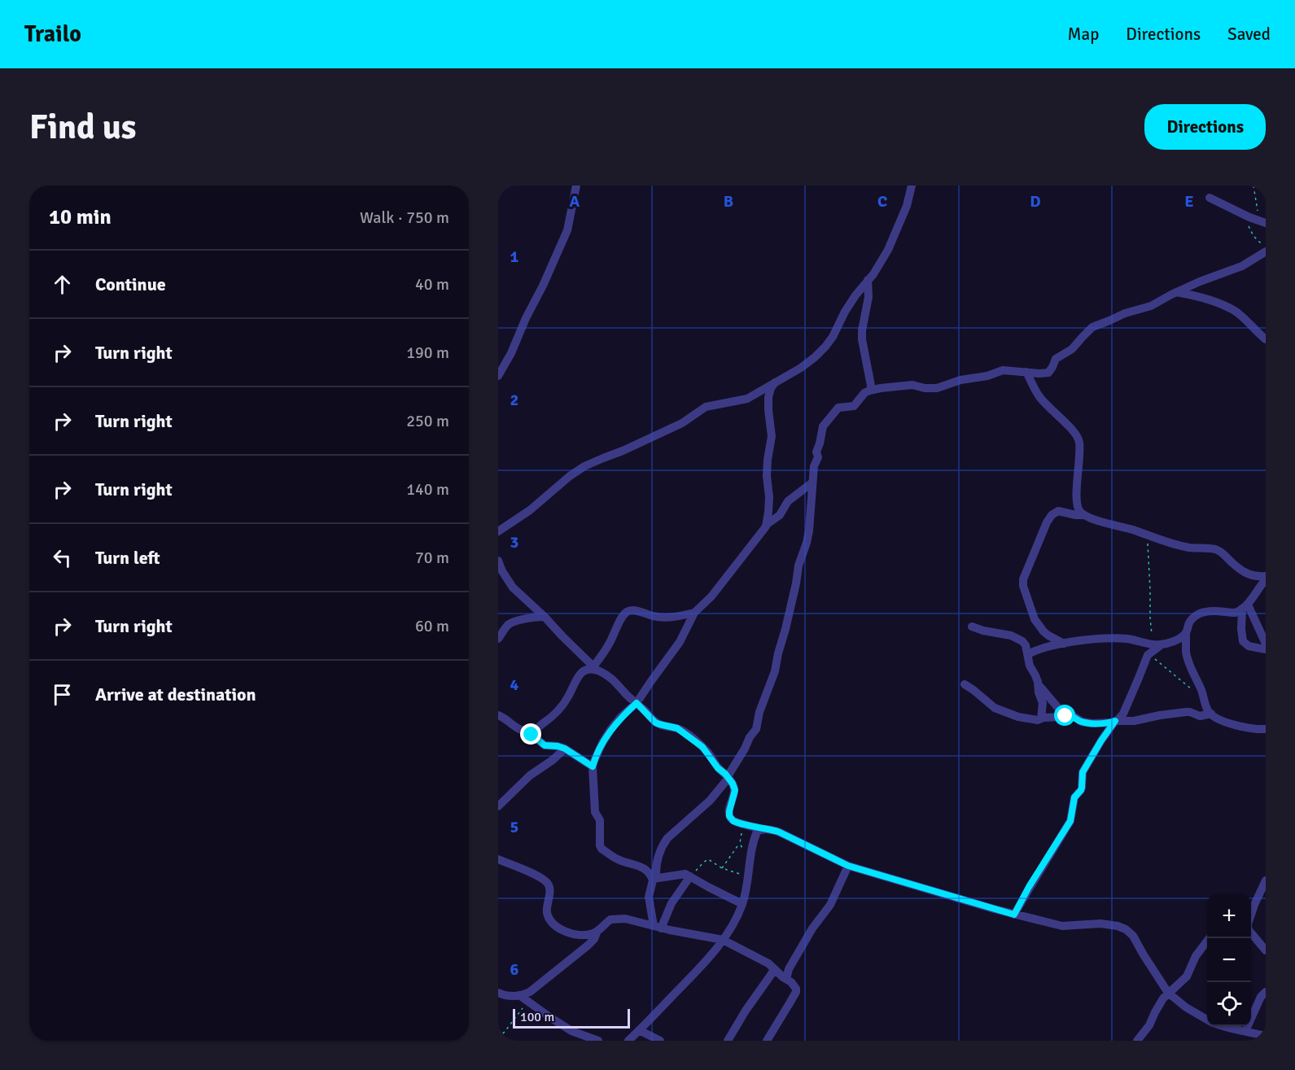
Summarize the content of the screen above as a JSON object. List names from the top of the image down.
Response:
{
  "scale_bar": "100 m",
  "page": {
    "header": "Trailo",
    "nav": ["Map", "Directions", "Saved"],
    "buttons": "Directions",
    "title": "Find us",
    "heading": ["10 min", "Walk · 750 m"],
    "list": [
      ["Continue", "40 m"],
      ["Turn right", "190 m"],
      ["Turn right", "250 m"],
      ["Turn right", "140 m"],
      ["Turn left", "70 m"],
      ["Turn right", "60 m"],
      "Arrive at destination"
    ],
    "map_buttons": ["+", "−"],
    "scale": "100 m"
  },
  "grid": {
    "columns": [
      "A",
      "B",
      "C",
      "D",
      "E"
    ],
    "rows": [
      "1",
      "2",
      "3",
      "4",
      "5",
      "6"
    ]
  }
}
